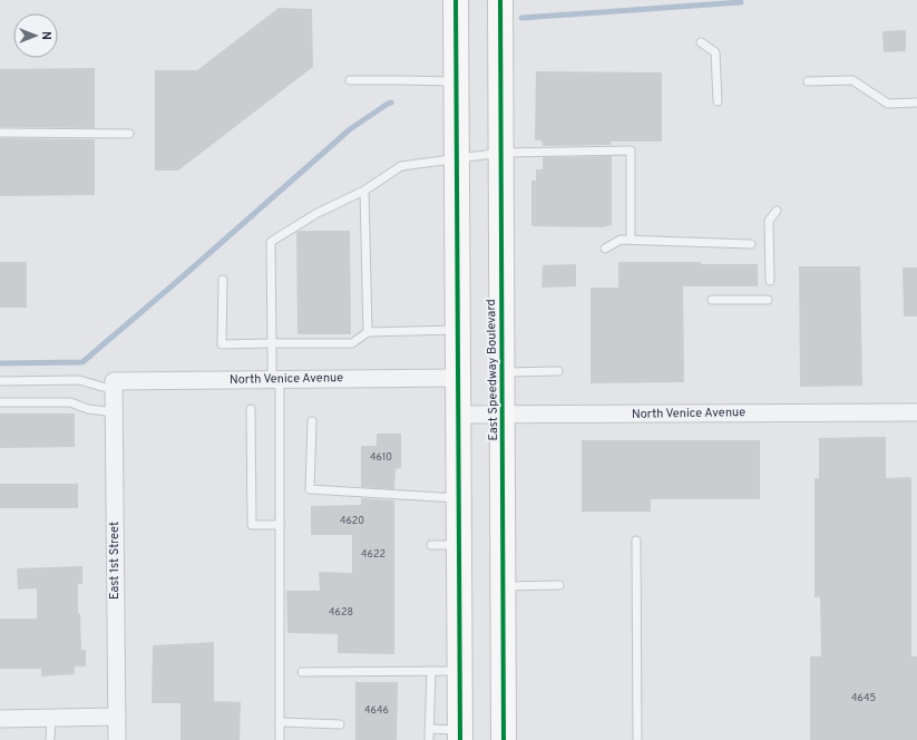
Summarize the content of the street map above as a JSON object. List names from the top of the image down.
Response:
{
  "streets": {
    "main road": ["East Speedway Boulevard"],
    "street": ["North Venice Avenue", "East 1st Street"]
  },
  "crossings": [
    ["East Speedway Boulevard", "North Venice Avenue"],
    ["North Venice Avenue", "East 1st Street"]
  ],
  "house_numbers": [
    "4610",
    "4620",
    "4622",
    "4628",
    "4645",
    "4646"
  ],
  "north": "right"
}
